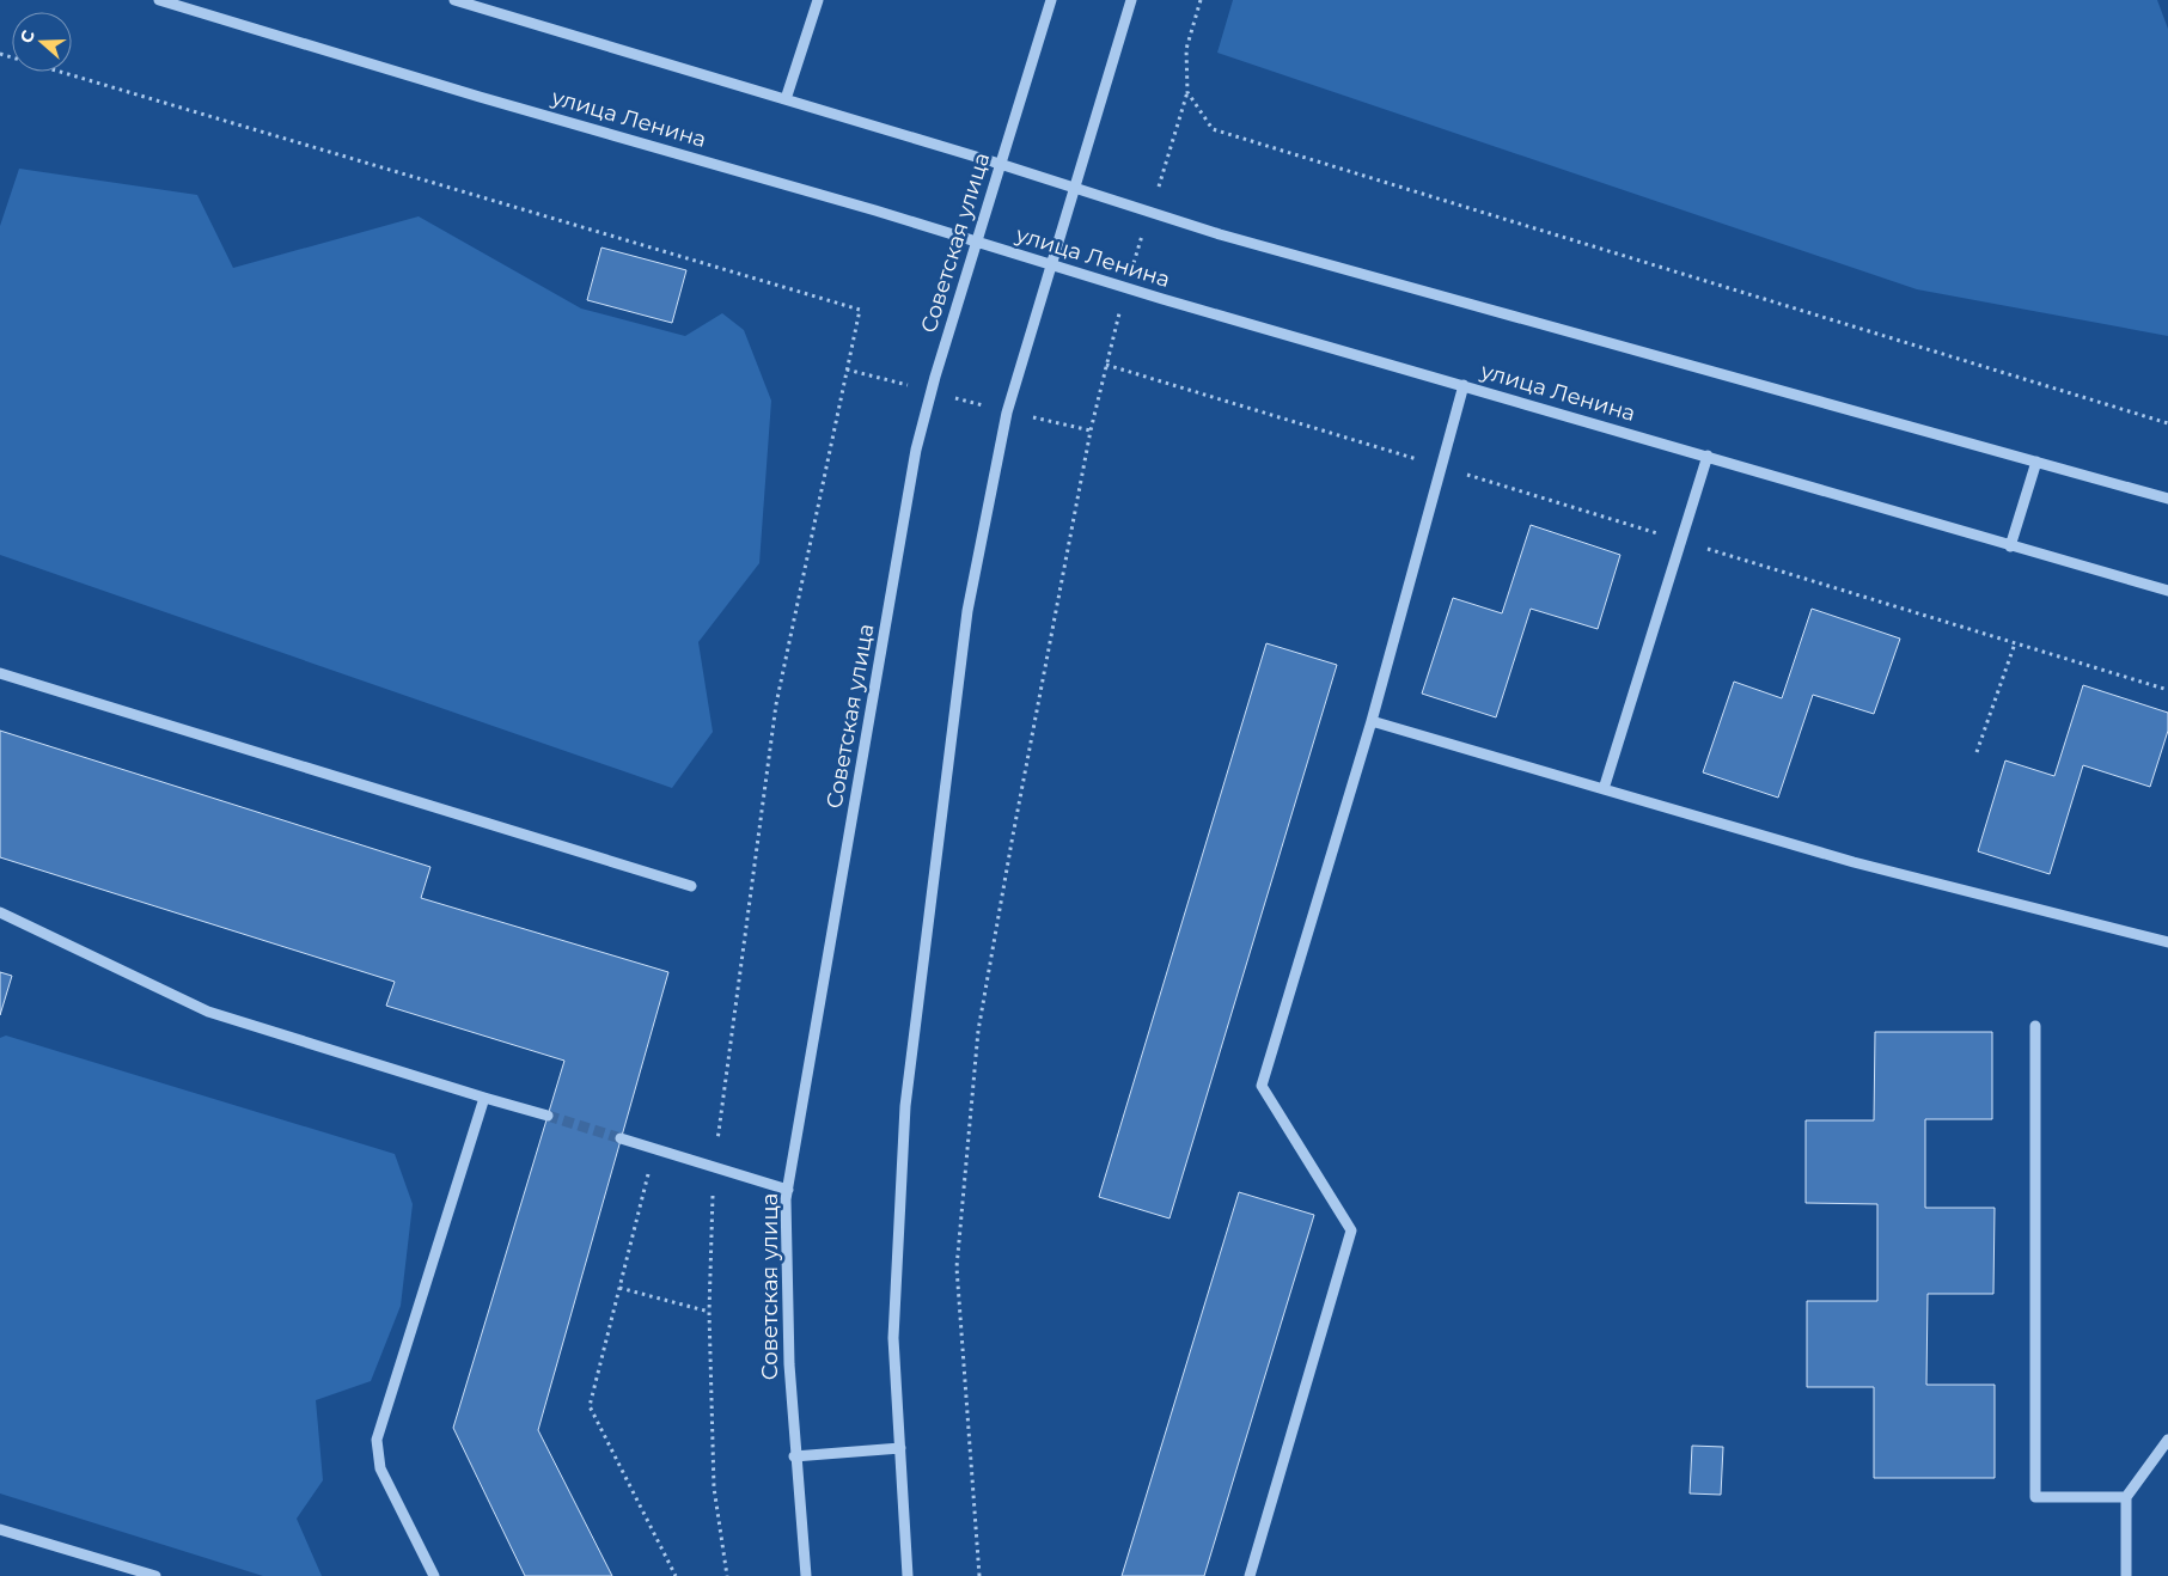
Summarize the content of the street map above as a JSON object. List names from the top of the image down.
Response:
{
  "streets": {
    "street": ["улица Ленина", "Советская улица"]
  },
  "crossings": [
    ["улица Ленина", "Советская улица"]
  ],
  "north": "left"
}
